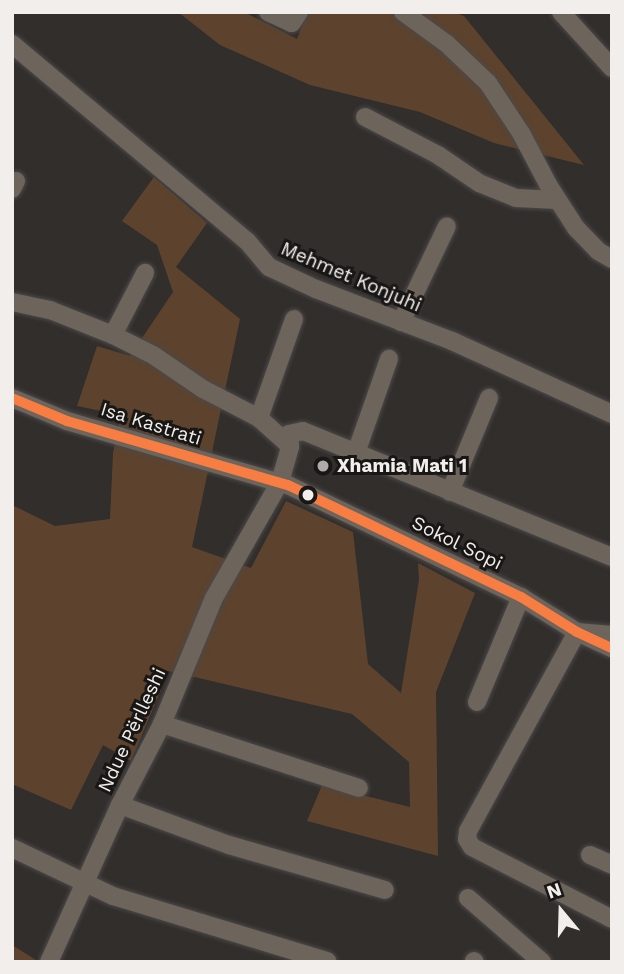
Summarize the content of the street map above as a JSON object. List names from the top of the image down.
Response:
{
  "streets": {
    "street": [
      "Mehmet Konjuhi",
      "Isa Kastrati",
      "Sokol Sopi",
      "Ndue Përlleshi"
    ]
  },
  "crossings": [
    ["Isa Kastrati", "Sokol Sopi"],
    ["Isa Kastrati", "Ndue Përlleshi"],
    ["Sokol Sopi", "Ndue Përlleshi"]
  ],
  "places": ["Xhamia Mati 1"],
  "north": "top"
}
